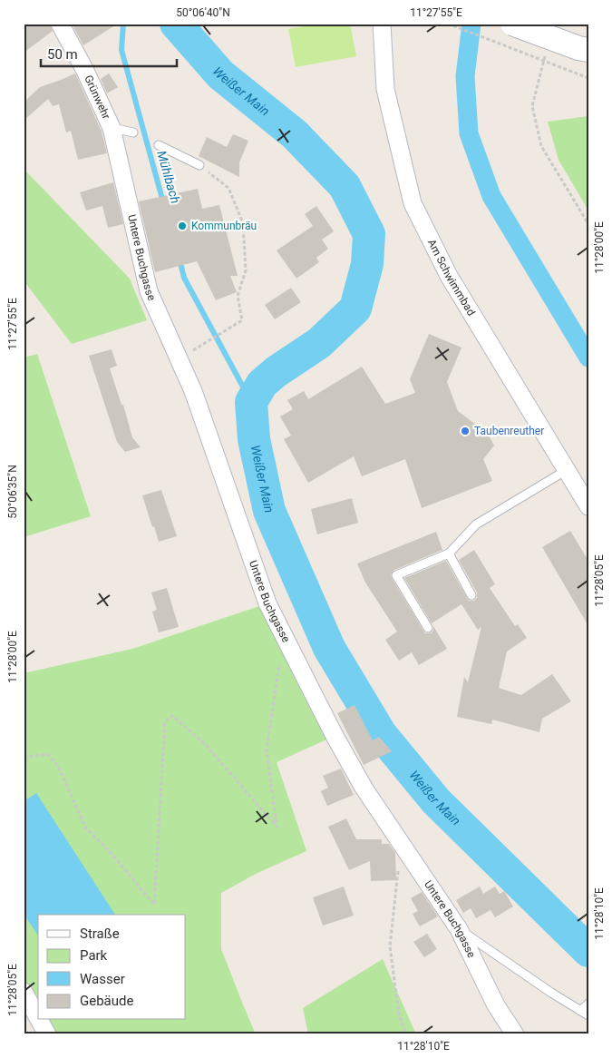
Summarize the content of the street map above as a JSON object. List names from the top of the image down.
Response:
{
  "streets": {
    "street": ["Grünwehr", "Untere Buchgasse", "Am Schwimmbad"]
  },
  "crossings": [
    ["Grünwehr", "Untere Buchgasse"]
  ],
  "water": ["Weißer Main", "Mühlbach"],
  "places": ["Kommunbräu", "Taubenreuther"],
  "legend": [
    "Straße",
    "Park",
    "Wasser",
    "Gebäude"
  ],
  "scale_bar": "50 m",
  "coordinates": [
    "50°06'40\"N",
    "11°27'55\"E",
    "11°28'00\"E",
    "50°06'35\"N",
    "11°28'05\"E",
    "11°28'10\"E"
  ]
}
